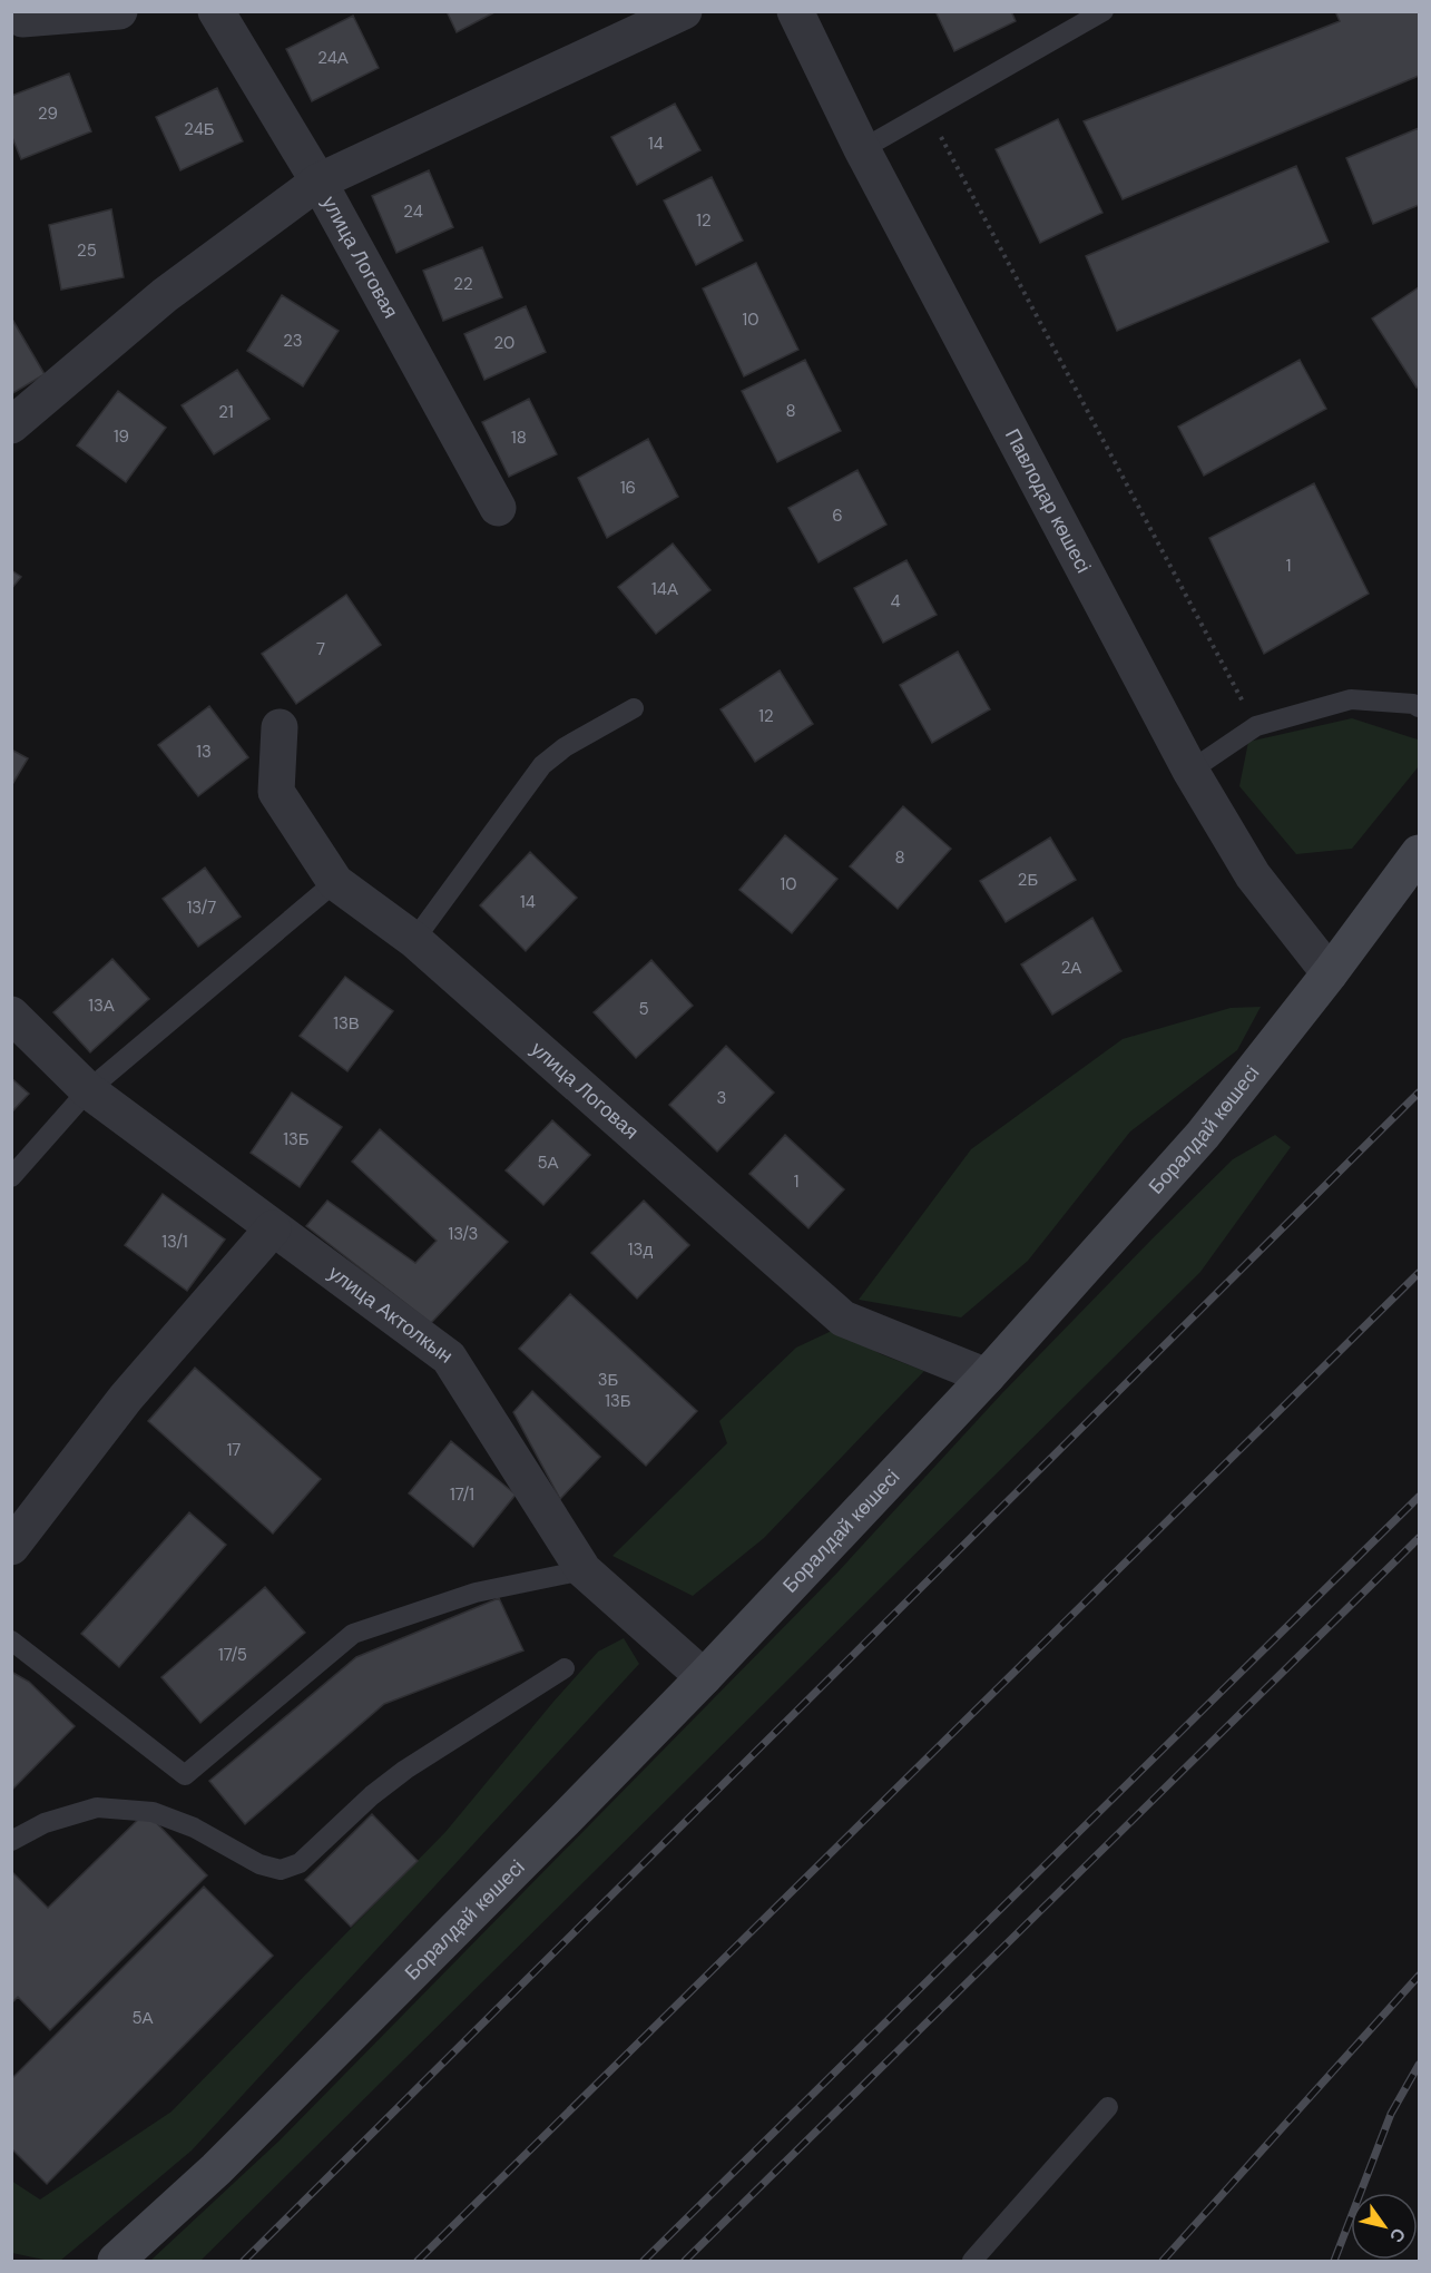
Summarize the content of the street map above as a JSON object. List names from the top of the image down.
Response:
{
  "streets": {
    "main road": ["Боралдай көшесі"],
    "street": ["улица Логовая", "Павлодар көшесі", "улица Актолкын"]
  },
  "crossings": [
    ["улица Логовая", "Боралдай көшесі"],
    ["Павлодар көшесі", "Боралдай көшесі"],
    ["Боралдай көшесі", "улица Актолкын"]
  ],
  "house_numbers": [
    "24А",
    "29",
    "24Б",
    "14",
    "24",
    "12",
    "25",
    "22",
    "10",
    "23",
    "20",
    "8",
    "21",
    "19",
    "18",
    "16",
    "6",
    "1",
    "14А",
    "4",
    "7",
    "12",
    "13",
    "8",
    "2Б",
    "10",
    "14",
    "13/7",
    "2А",
    "13А",
    "5",
    "13В",
    "3",
    "13Б",
    "5А",
    "1",
    "13/3",
    "13/1",
    "13д",
    "3Б",
    "13Б",
    "17",
    "17/1",
    "17/5",
    "5А"
  ],
  "north": "bottom right"
}
